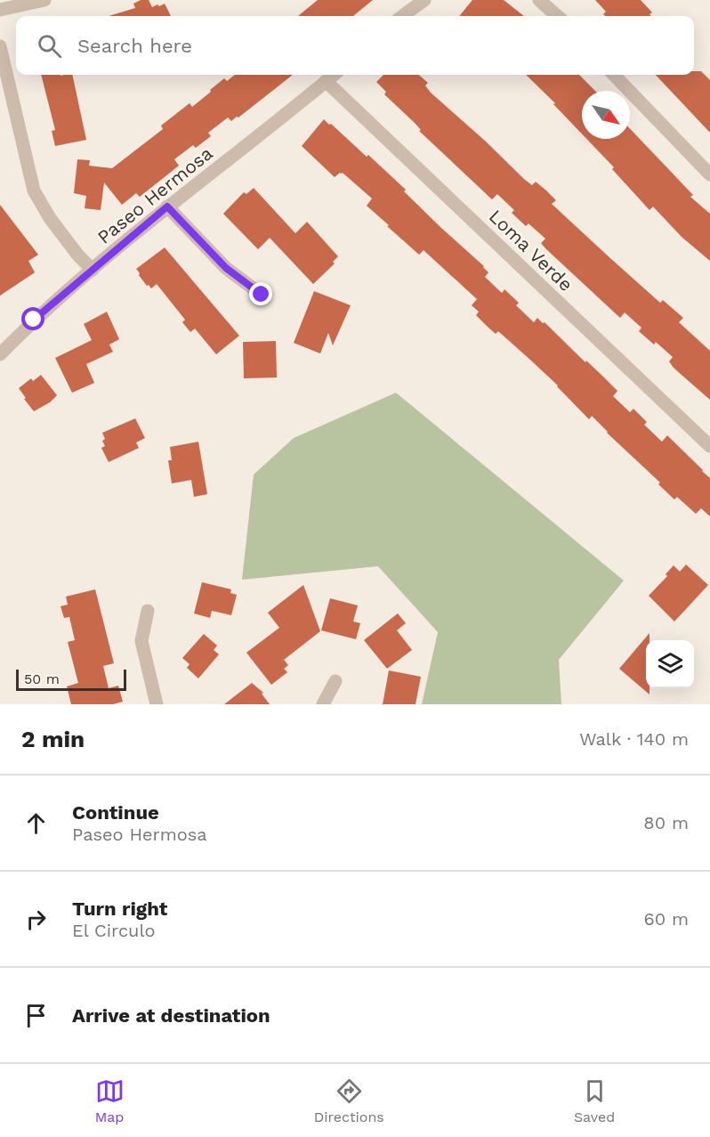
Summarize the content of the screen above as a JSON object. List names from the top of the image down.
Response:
{
  "streets": {
    "street": ["Paseo Hermosa", "Loma Verde"]
  },
  "crossings": [
    ["Paseo Hermosa", "Loma Verde"]
  ],
  "scale_bar": "50 m",
  "north": "bottom right",
  "page": {
    "search": "Search here",
    "scale": "50 m",
    "heading": ["2 min", "Walk · 140 m"],
    "list": [
      ["Continue", "Paseo Hermosa", "80 m"],
      ["Turn right", "El Circulo", "60 m"],
      "Arrive at destination"
    ],
    "nav": ["Map", "Directions", "Saved"]
  }
}
